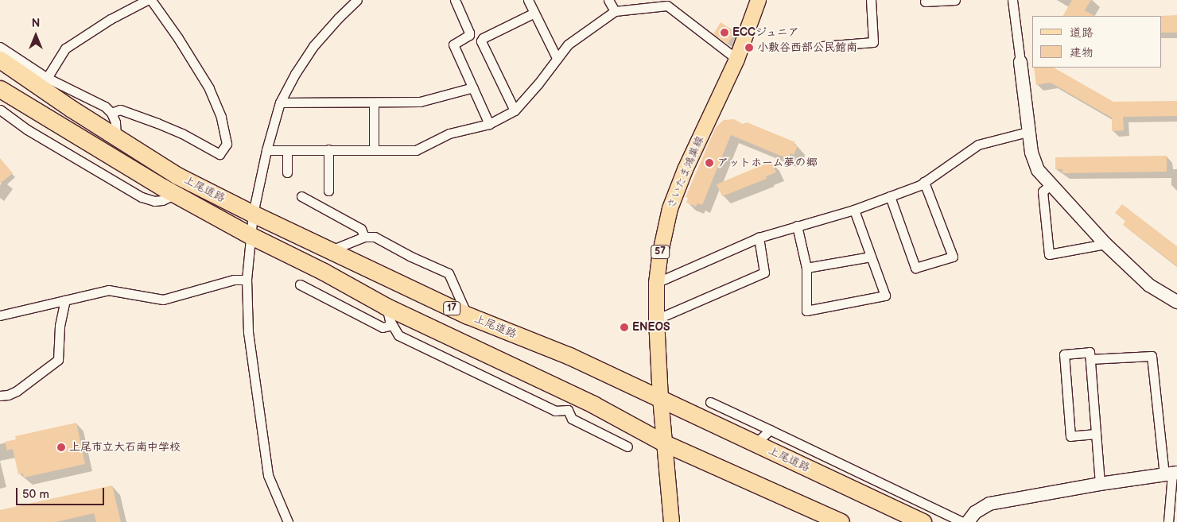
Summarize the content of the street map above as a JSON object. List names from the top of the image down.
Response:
{
  "streets": {
    "highway": ["上尾道路", "17"],
    "main road": ["さいたま鴻巣線", "57"]
  },
  "crossings": [
    ["さいたま鴻巣線", "上尾道路"]
  ],
  "places": [
    "ECCジュニア",
    "小敷谷西部公民館南",
    "アットホーム夢の郷",
    "ENEOS",
    "上尾市立大石南中学校"
  ],
  "legend": ["道路", "建物"],
  "scale_bar": "50 m",
  "north": "top"
}
